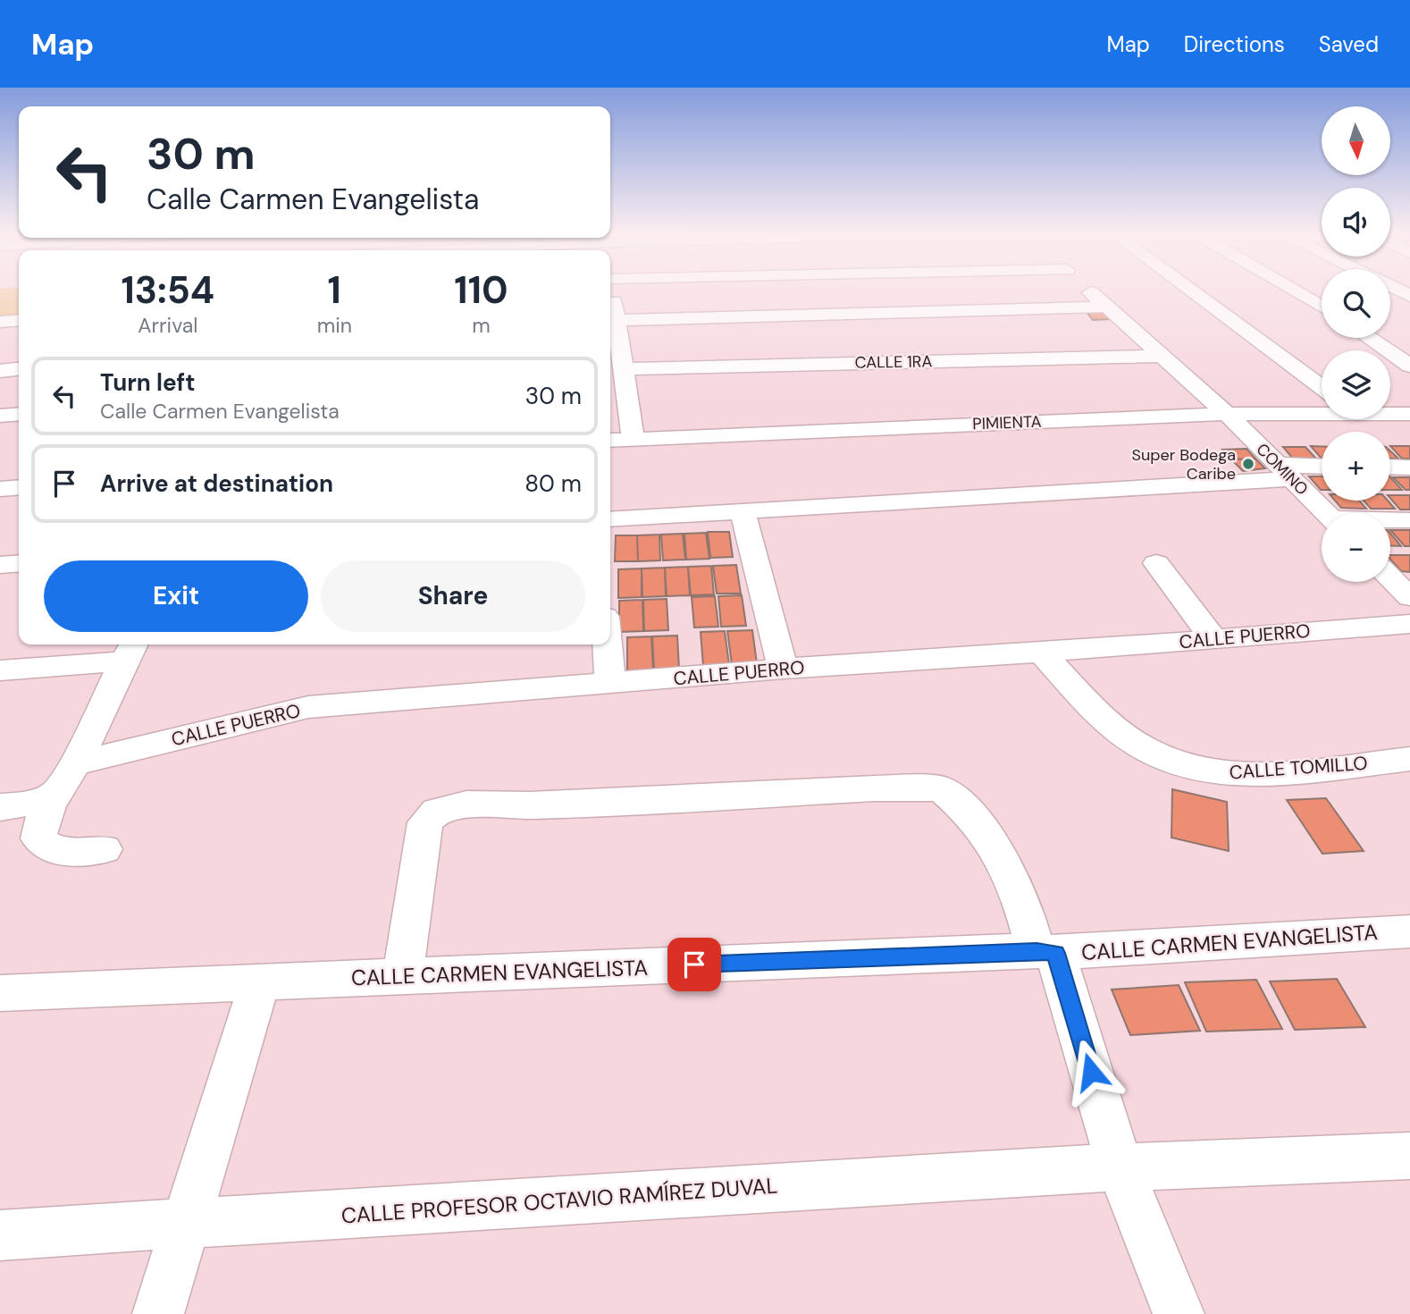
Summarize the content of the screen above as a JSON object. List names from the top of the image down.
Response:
{
  "streets": {
    "street": [
      "CALLE 1RA",
      "PIMIENTA",
      "COMINO",
      "CALLE PUERRO",
      "CALLE TOMILLO",
      "CALLE CARMEN EVANGELISTA",
      "CALLE PROFESOR OCTAVIO RAMÍREZ DUVAL"
    ]
  },
  "crossings": [
    ["CALLE 1RA", "COMINO"],
    ["PIMIENTA", "COMINO"],
    ["CALLE PUERRO", "CALLE TOMILLO"]
  ],
  "places": ["Super Bodega Caribe"],
  "north": "bottom",
  "page": {
    "header": "Map",
    "nav": ["Map", "Directions", "Saved"],
    "map_buttons": ["+", "−"],
    "turn": ["30 m", "Calle Carmen Evangelista"],
    "eta": [
      "13:54",
      "Arrival",
      "1",
      "min",
      "110",
      "m"
    ],
    "list": [
      {
        "name": "Turn left",
        "note": "Calle Carmen Evangelista",
        "value": "30 m"
      },
      {
        "name": "Arrive at destination",
        "value": "80 m"
      }
    ],
    "buttons": ["Exit", "Share"]
  }
}
